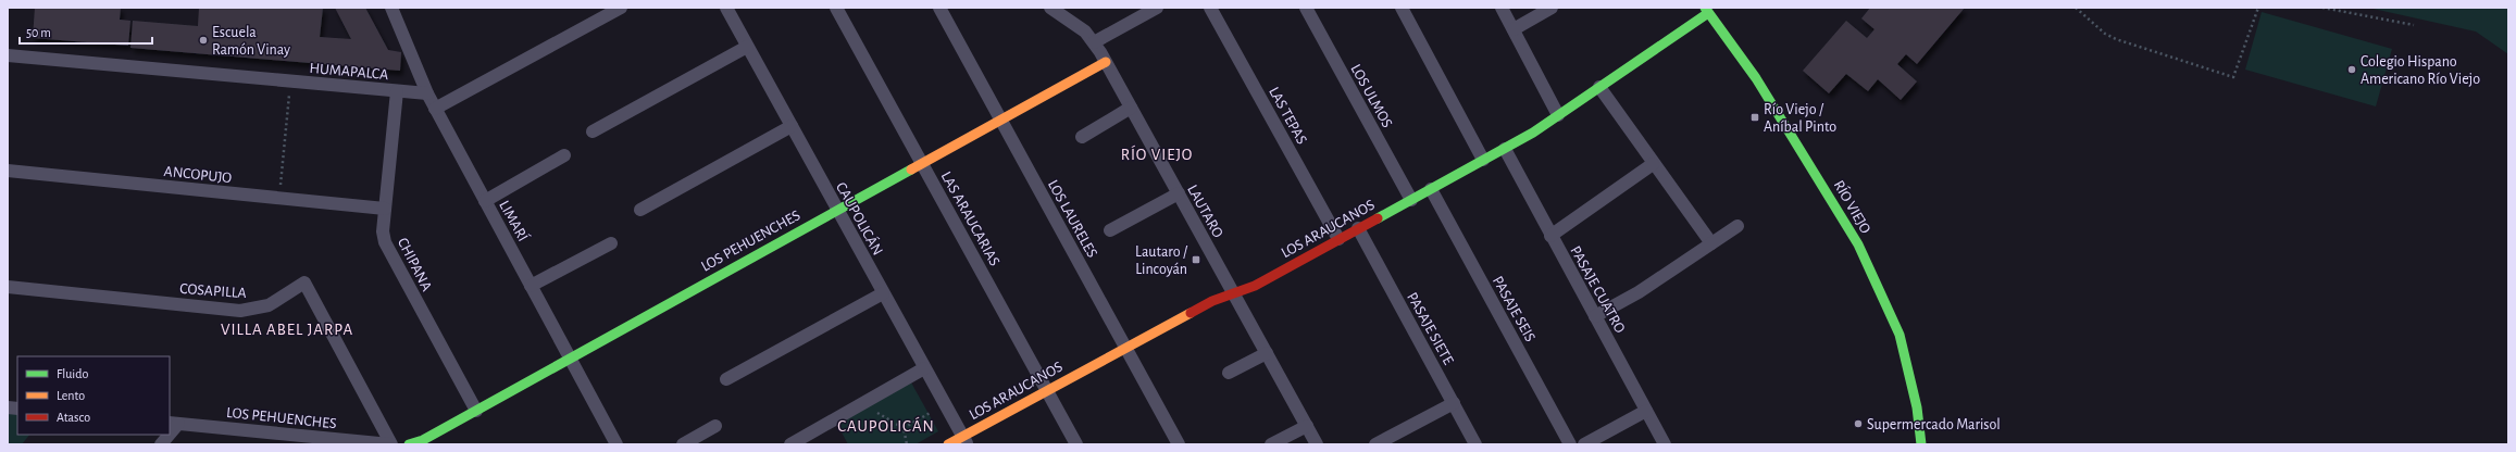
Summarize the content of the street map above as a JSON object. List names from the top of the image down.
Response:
{
  "streets": {
    "street": [
      "HUMAPALCA",
      "LOS ULMOS",
      "LAS TEPAS",
      "ANCOPUJO",
      "RÍO VIEJO",
      "LAUTARO",
      "CAUPOLICÁN",
      "LAS ARAUCARIAS",
      "LOS LAURELES",
      "LIMARÍ",
      "LOS ARAUCANOS",
      "LOS PEHUENCHES",
      "CHIPANA",
      "PASAJE CUATRO",
      "COSAPILLA",
      "PASAJE SEIS",
      "PASAJE SIETE"
    ]
  },
  "crossings": [
    ["HUMAPALCA", "LIMARÍ"],
    ["HUMAPALCA", "CHIPANA"],
    ["LOS ULMOS", "LOS ARAUCANOS"],
    ["LAS TEPAS", "LOS ARAUCANOS"],
    ["ANCOPUJO", "CHIPANA"],
    ["RÍO VIEJO", "LOS ARAUCANOS"],
    ["LAUTARO", "LOS ARAUCANOS"],
    ["LAUTARO", "LOS PEHUENCHES"],
    ["CAUPOLICÁN", "LOS ARAUCANOS"],
    ["CAUPOLICÁN", "LOS PEHUENCHES"],
    ["LAS ARAUCARIAS", "LOS ARAUCANOS"],
    ["LAS ARAUCARIAS", "LOS PEHUENCHES"],
    ["LOS LAURELES", "LOS ARAUCANOS"],
    ["LOS LAURELES", "LOS PEHUENCHES"],
    ["LIMARÍ", "LOS PEHUENCHES"],
    ["LOS ARAUCANOS", "PASAJE CUATRO"],
    ["LOS ARAUCANOS", "PASAJE SEIS"],
    ["LOS ARAUCANOS", "PASAJE SIETE"],
    ["LOS PEHUENCHES", "CHIPANA"],
    ["LOS PEHUENCHES", "COSAPILLA"]
  ],
  "districts": ["RÍO VIEJO", "VILLA ABEL JARPA", "CAUPOLICÁN"],
  "places": {
    "other": ["Escuela Ramón Vinay", "Colegio Hispano Americano Río Viejo", "Supermercado Marisol"],
    "transit": ["Río Viejo / Aníbal Pinto", "Lautaro / Lincoyán"]
  },
  "legend": ["Fluido", "Lento", "Atasco"],
  "scale_bar": "50 m"
}
